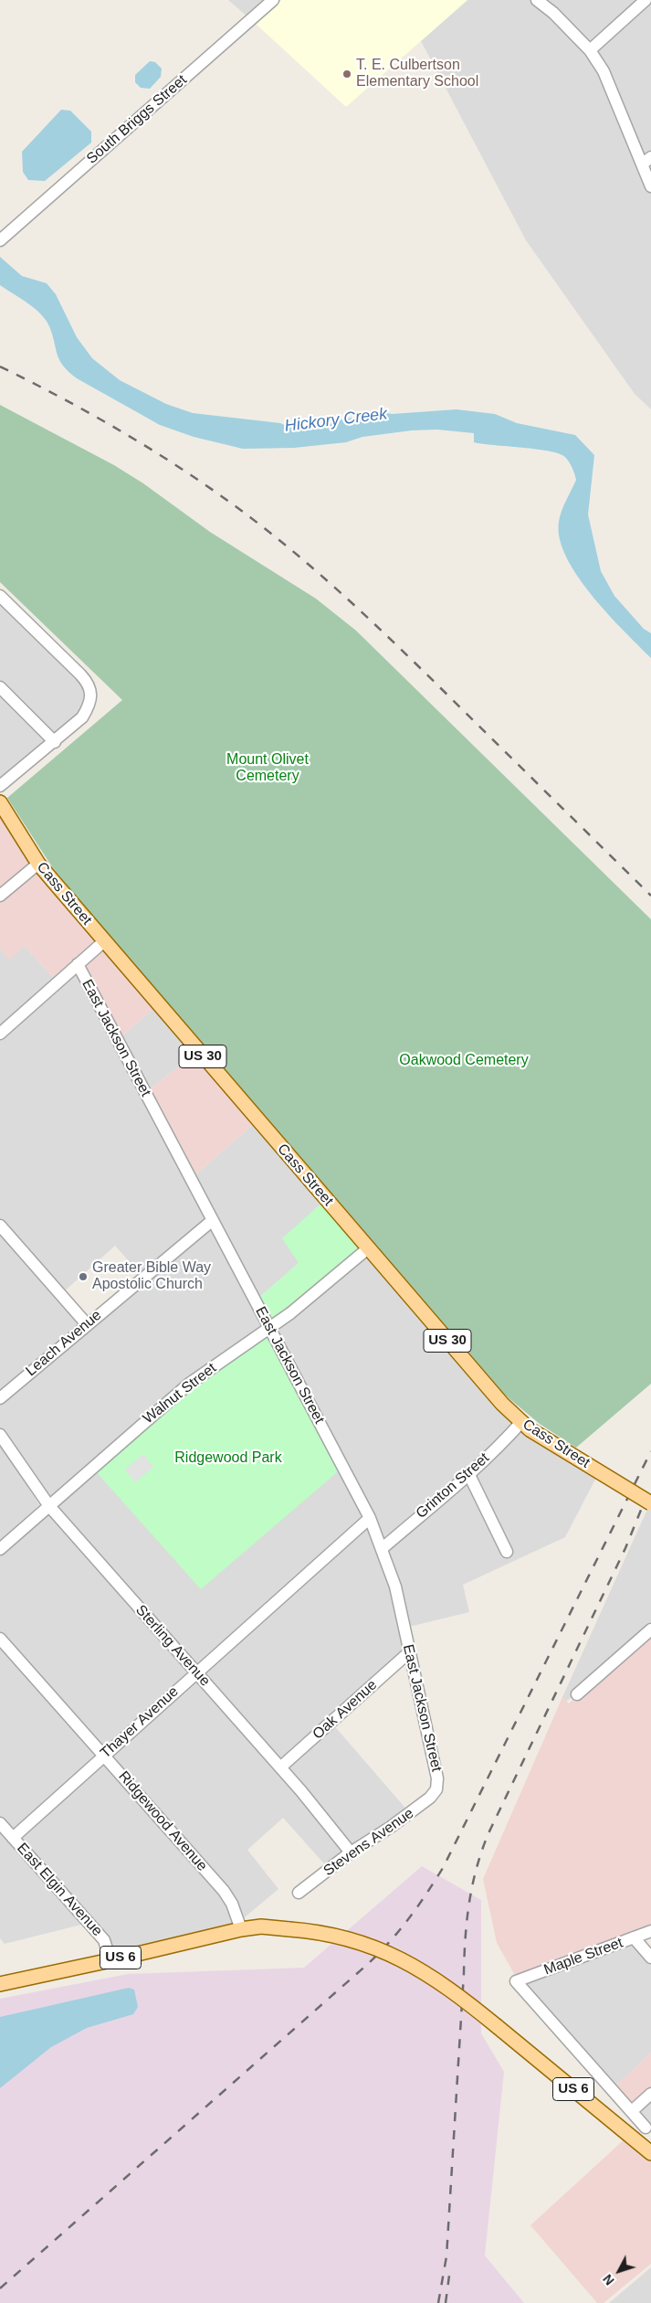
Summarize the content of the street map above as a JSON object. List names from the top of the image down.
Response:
{
  "streets": {
    "main road": ["Cass Street", "US 30", "US 6"],
    "street": [
      "South Briggs Street",
      "East Jackson Street",
      "Leach Avenue",
      "Walnut Street",
      "Grinton Street",
      "Sterling Avenue",
      "Oak Avenue",
      "Thayer Avenue",
      "Ridgewood Avenue",
      "Stevens Avenue",
      "East Elgin Avenue",
      "Maple Street"
    ]
  },
  "crossings": [
    ["Cass Street", "Walnut Street"],
    ["Cass Street", "Grinton Street"],
    ["East Jackson Street", "Leach Avenue"],
    ["East Jackson Street", "Walnut Street"],
    ["East Jackson Street", "Grinton Street"],
    ["East Jackson Street", "Oak Avenue"],
    ["East Jackson Street", "Thayer Avenue"],
    ["East Jackson Street", "Stevens Avenue"],
    ["Walnut Street", "Sterling Avenue"],
    ["Sterling Avenue", "Oak Avenue"],
    ["Sterling Avenue", "Thayer Avenue"],
    ["Sterling Avenue", "Stevens Avenue"],
    ["Thayer Avenue", "Ridgewood Avenue"],
    ["Thayer Avenue", "East Elgin Avenue"],
    ["Ridgewood Avenue", "US 6"],
    ["East Elgin Avenue", "US 6"]
  ],
  "water": ["Hickory Creek"],
  "parks": ["Mount Olivet Cemetery", "Oakwood Cemetery", "Ridgewood Park"],
  "places": ["T. E. Culbertson Elementary School", "Greater Bible Way Apostolic Church"],
  "north": "bottom left"
}
